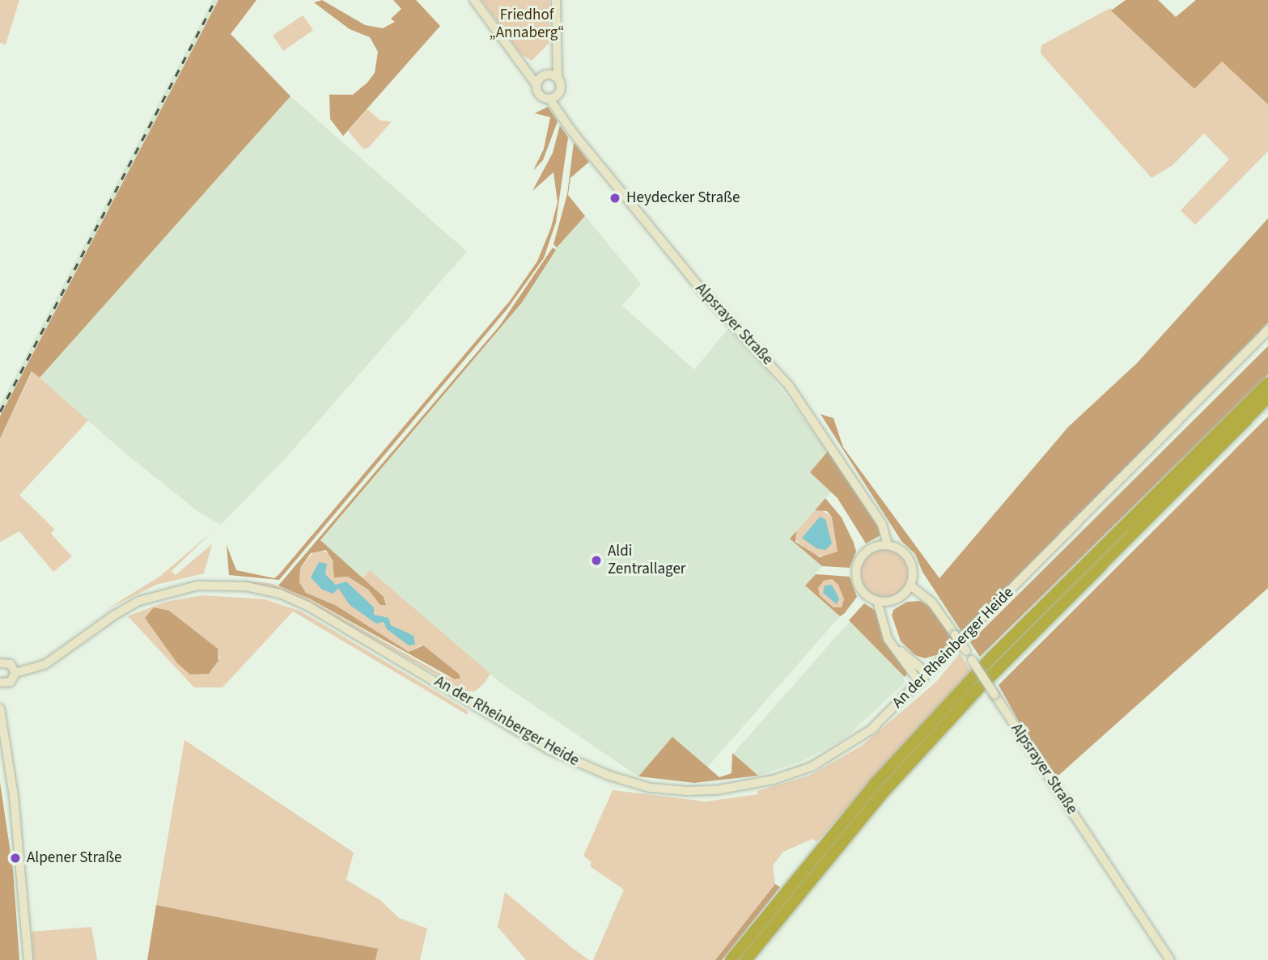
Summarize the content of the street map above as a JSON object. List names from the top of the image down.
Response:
{
  "streets": {
    "street": ["Alpsrayer Straße", "An der Rheinberger Heide"]
  },
  "parks": ["Friedhof „Annaberg“"],
  "places": ["Heydecker Straße", "Aldi Zentrallager", "Alpener Straße"]
}
